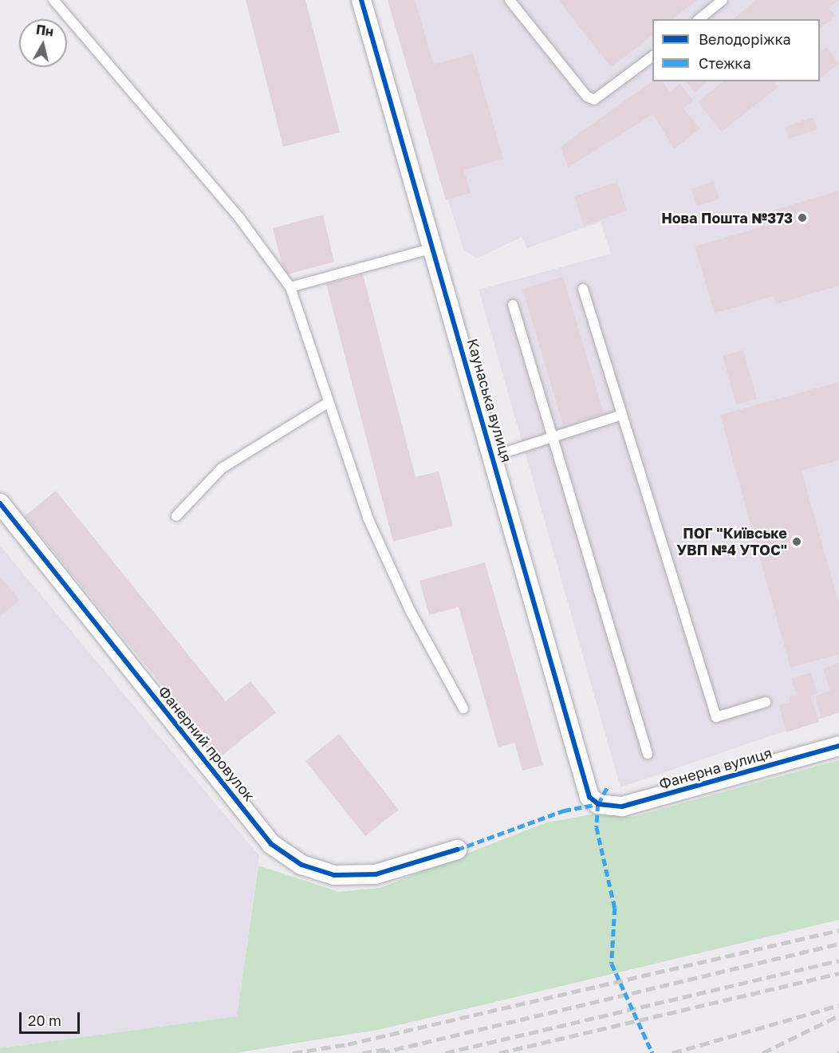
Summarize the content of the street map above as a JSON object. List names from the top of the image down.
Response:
{
  "streets": {
    "street": ["Каунаська вулиця", "Фанерний провулок", "Фанерна вулиця"]
  },
  "crossings": [
    ["Каунаська вулиця", "Фанерна вулиця"]
  ],
  "places": ["Нова Пошта №373", "ПОГ \"Київське УВП №4 УТОС\""],
  "legend": ["Велодоріжка", "Стежка"],
  "scale_bar": "20 m",
  "north": "top"
}
